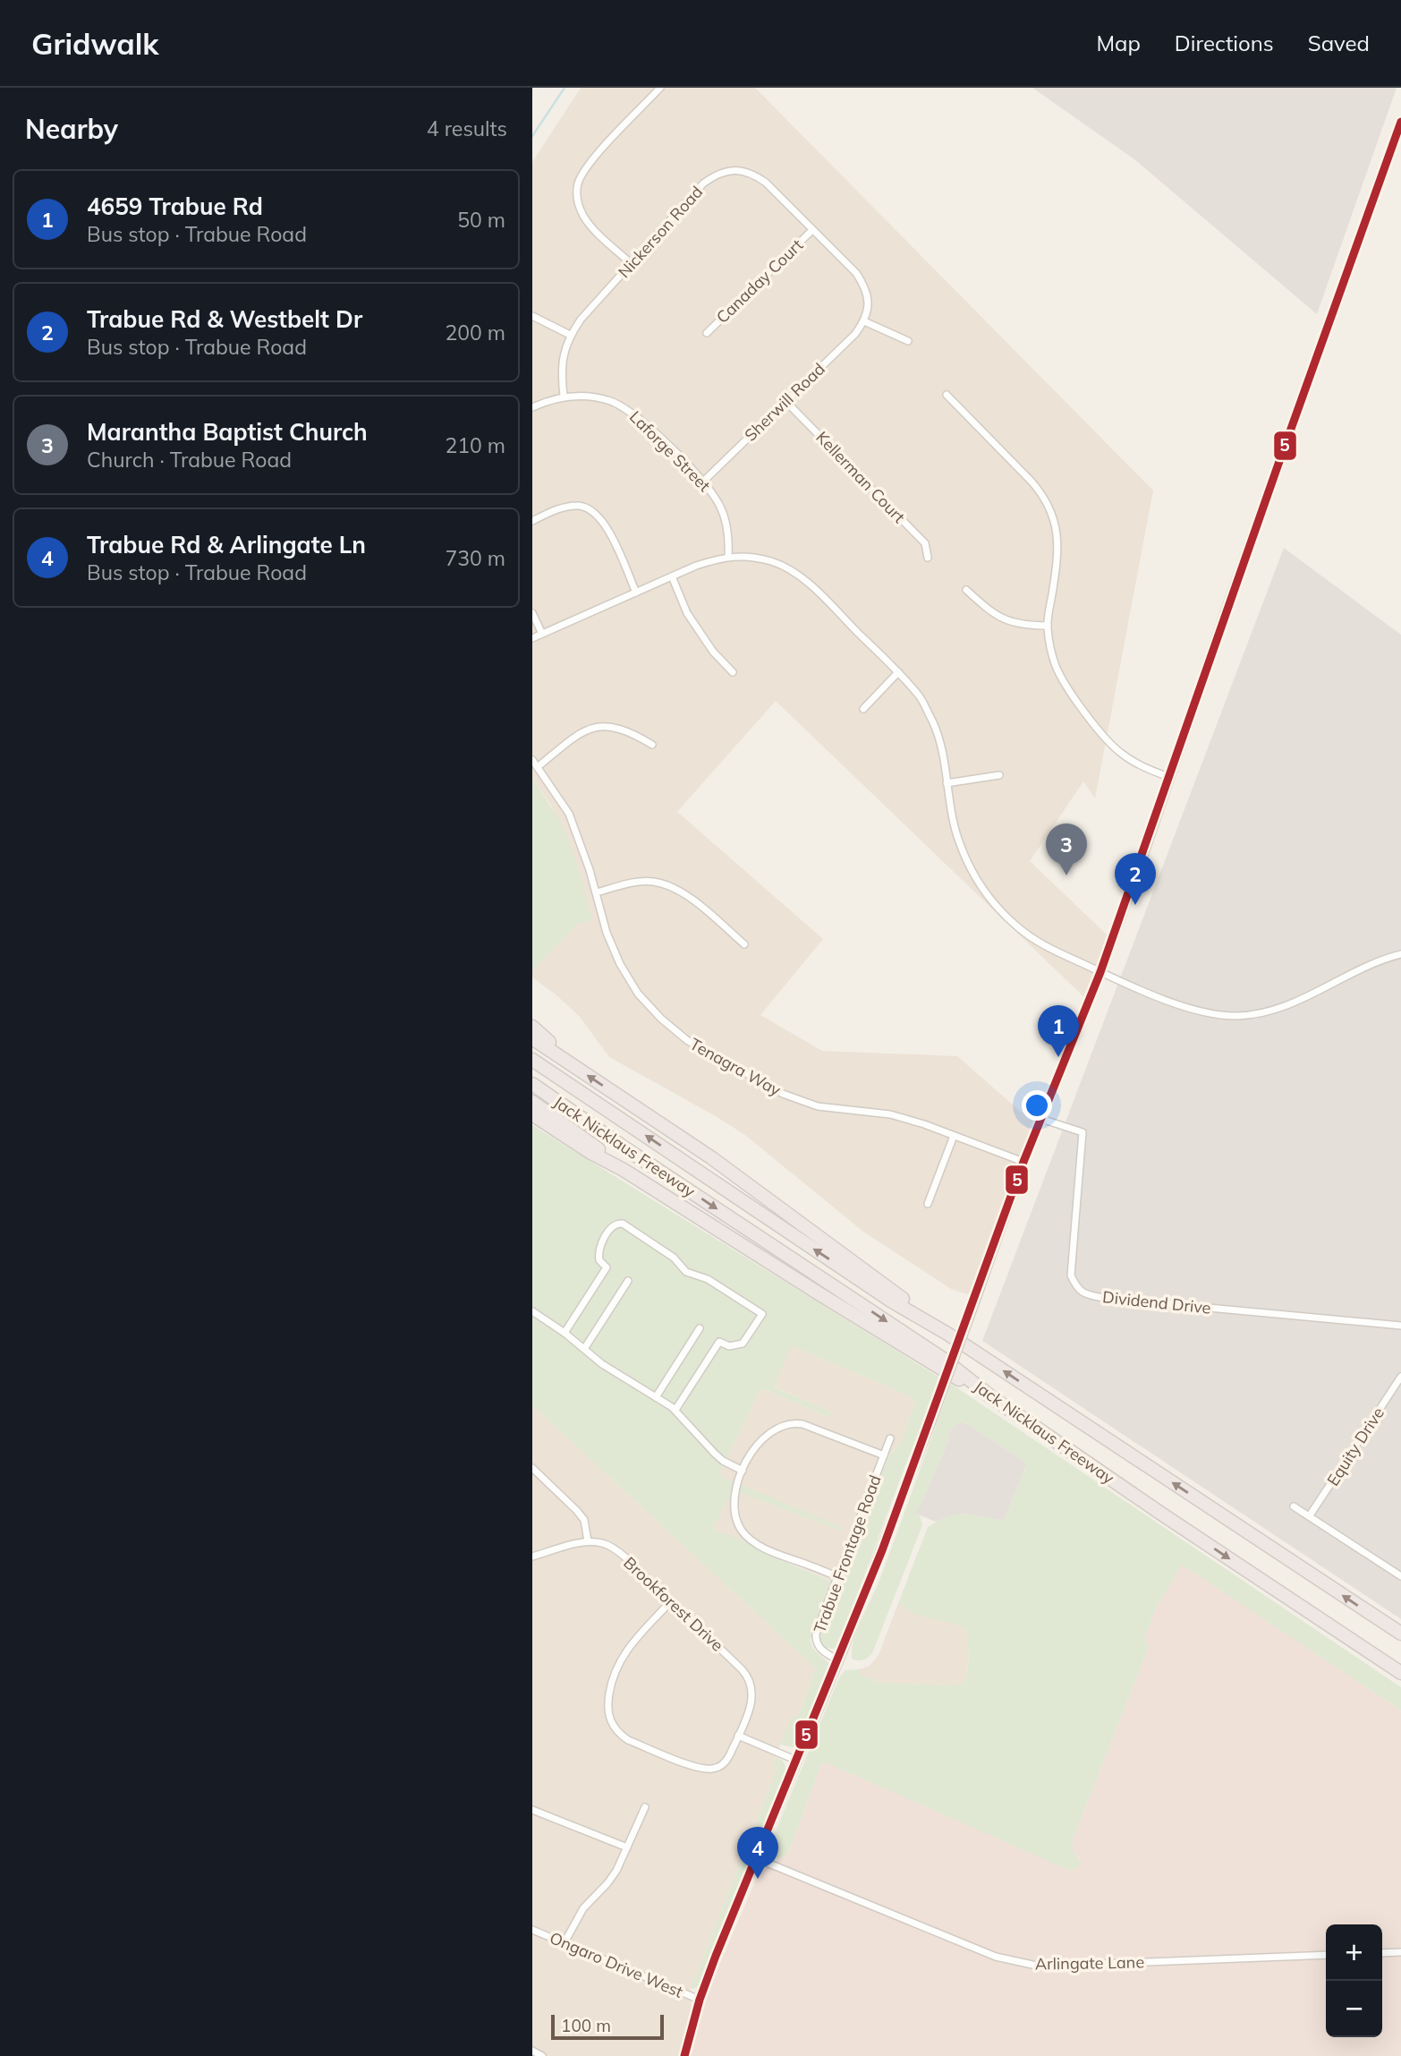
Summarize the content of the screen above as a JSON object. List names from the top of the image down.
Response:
{
  "streets": {
    "highway": ["Jack Nicklaus Freeway"],
    "street": [
      "Nickerson Road",
      "Canaday Court",
      "Sherwill Road",
      "Laforge Street",
      "Kellerman Court",
      "Tenagra Way",
      "Dividend Drive",
      "Equity Drive",
      "Trabue Frontage Road",
      "Brookforest Drive",
      "Arlingate Lane",
      "Ongaro Drive West"
    ]
  },
  "crossings": [
    ["Nickerson Road", "Canaday Court"],
    ["Nickerson Road", "Sherwill Road"],
    ["Nickerson Road", "Laforge Street"],
    ["Sherwill Road", "Laforge Street"],
    ["Sherwill Road", "Kellerman Court"]
  ],
  "lines": ["transit line 5"],
  "scale_bar": "100 m",
  "page": {
    "header": "Gridwalk",
    "nav": ["Map", "Directions", "Saved"],
    "heading": ["Nearby", "4 results"],
    "list": [
      {
        "mark": "1",
        "name": "4659 Trabue Rd",
        "note": "Bus stop · Trabue Road",
        "value": "50 m"
      },
      {
        "mark": "2",
        "name": "Trabue Rd & Westbelt Dr",
        "note": "Bus stop · Trabue Road",
        "value": "200 m"
      },
      {
        "mark": "3",
        "name": "Marantha Baptist Church",
        "note": "Church · Trabue Road",
        "value": "210 m"
      },
      {
        "mark": "4",
        "name": "Trabue Rd & Arlingate Ln",
        "note": "Bus stop · Trabue Road",
        "value": "730 m"
      }
    ],
    "pins": [
      "3",
      "2",
      "1",
      "4"
    ],
    "map_buttons": ["+", "−"],
    "scale": "100 m"
  }
}
